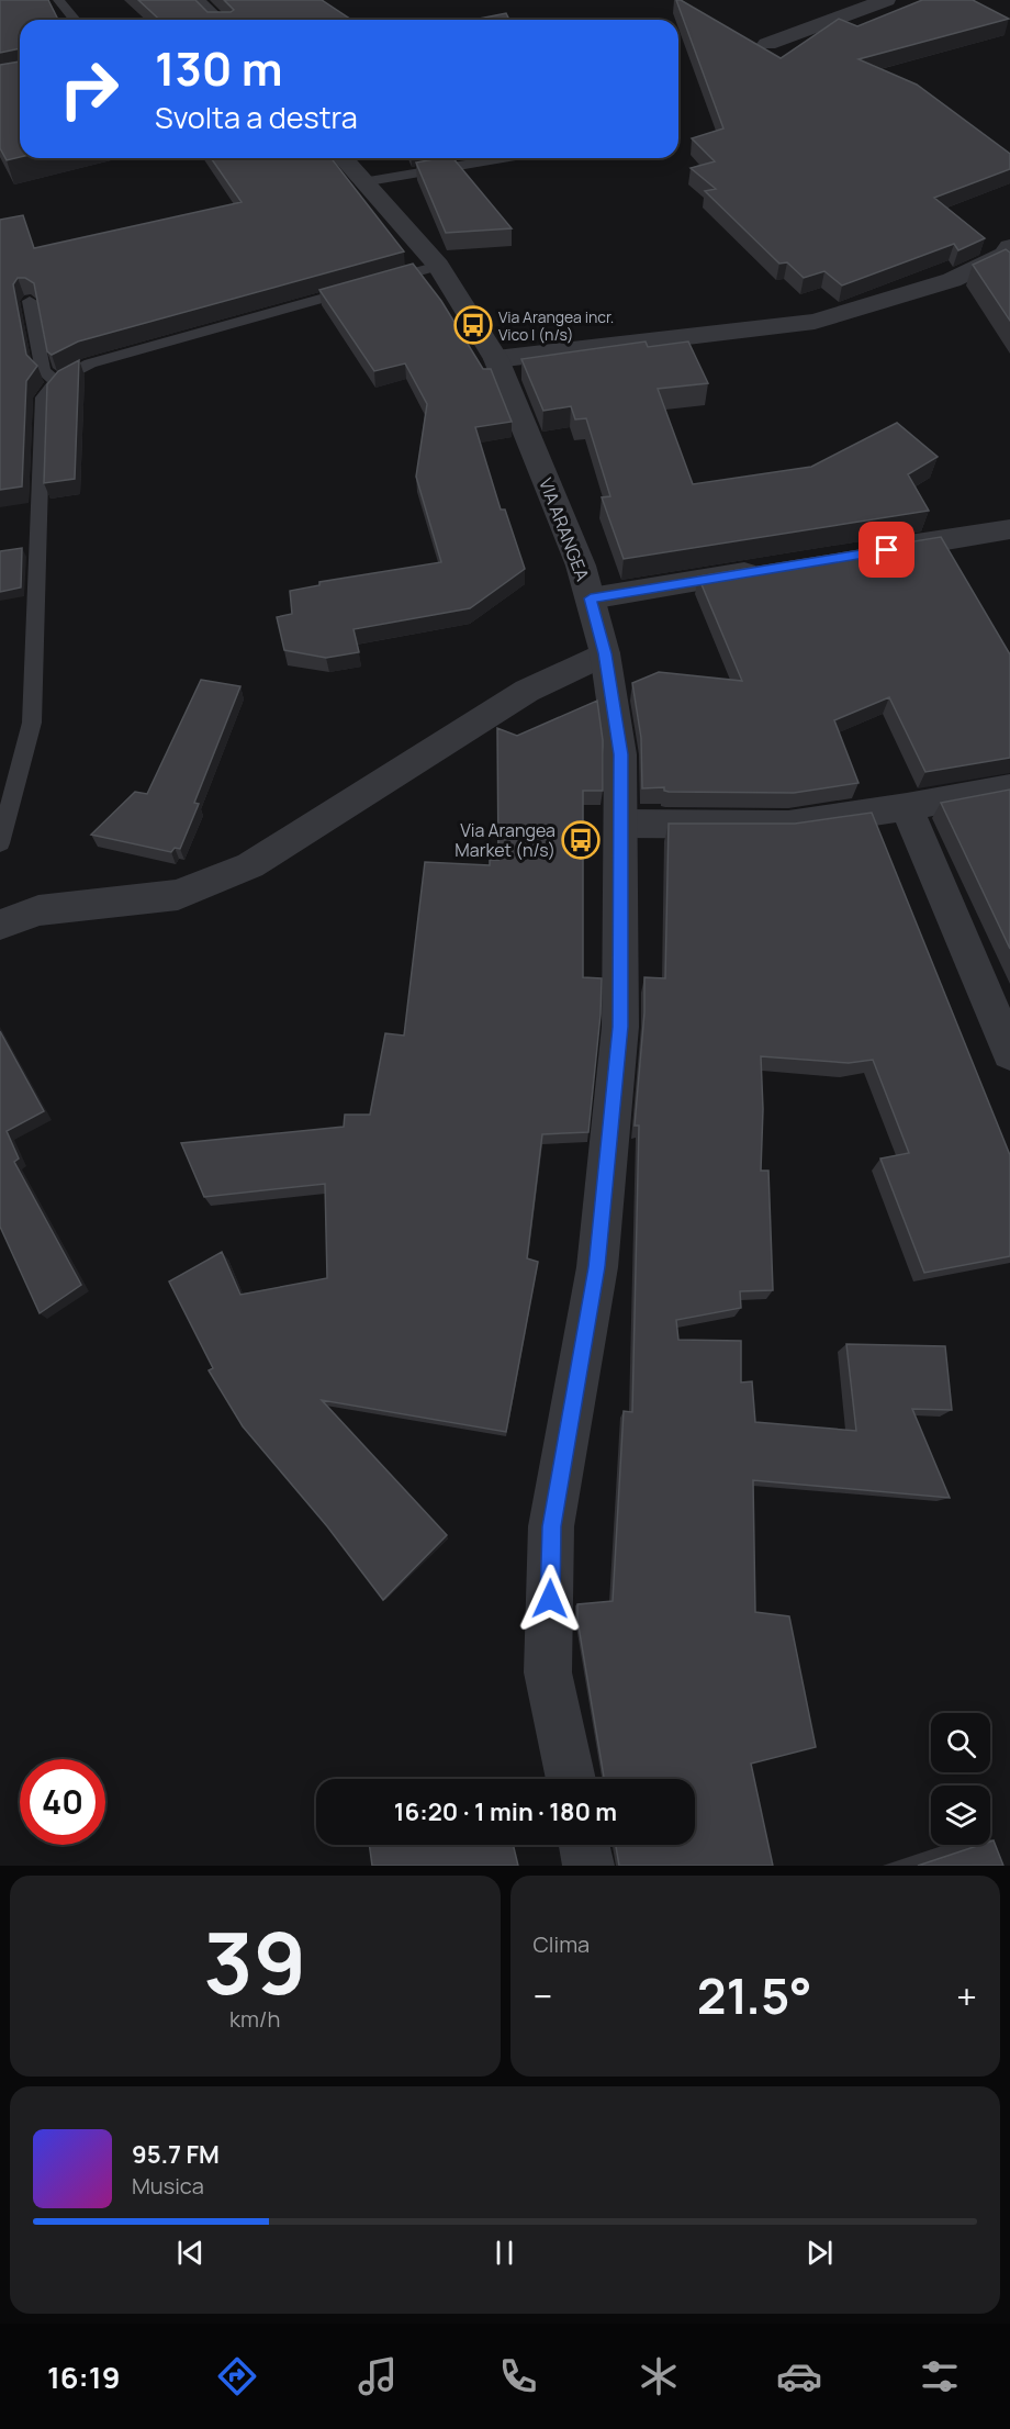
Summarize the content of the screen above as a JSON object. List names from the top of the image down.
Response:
{
  "streets": {
    "street": ["VIA ARANGEA"]
  },
  "places": {
    "bus stop": ["Via Arangea incr. Vico I (n/s)", "Via Arangea Market (n/s)"]
  },
  "page": {
    "turn": ["130 m", "Svolta a destra"],
    "limit": "40",
    "trip": "16:20 · 1 min · 180 m",
    "tile": [
      ["39", "km/h"],
      "Clima"
    ],
    "heat": ["−", "21.5°", "+"],
    "song": ["95.7 FM", "Musica"],
    "tabs": "16:19"
  }
}
